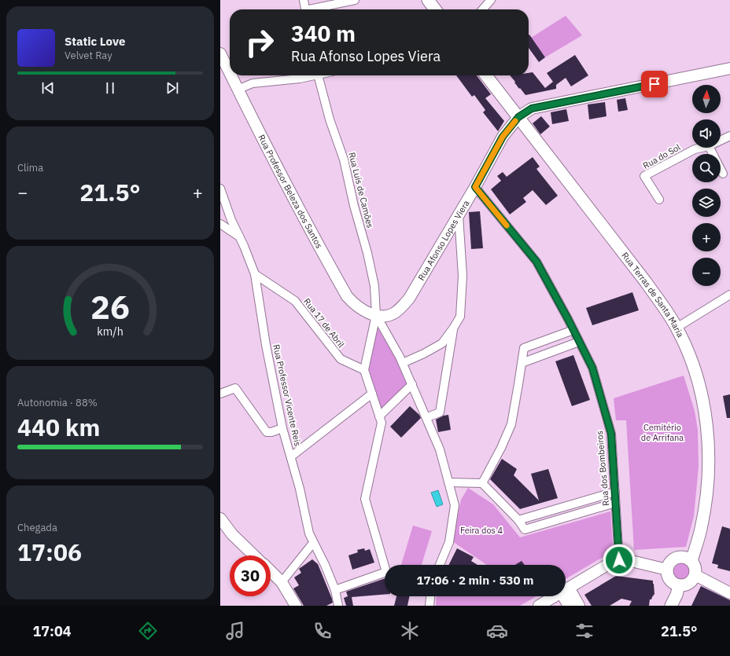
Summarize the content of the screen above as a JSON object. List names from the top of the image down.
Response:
{
  "streets": {
    "main road": ["Rua Terras de Santa Maria"],
    "street": [
      "Rua do Sol",
      "Rua Luís de Camões",
      "Rua Professor Beleza dos Santos",
      "Rua Afonso Lopes Viera",
      "Rua 17 de Abril",
      "Rua Professor Vicente Reis",
      "Rua dos Bombeiros"
    ]
  },
  "crossings": [
    ["Rua Luís de Camões", "Rua Professor Beleza dos Santos"],
    ["Rua Luís de Camões", "Rua Afonso Lopes Viera"],
    ["Rua Professor Beleza dos Santos", "Rua Afonso Lopes Viera"],
    ["Rua Afonso Lopes Viera", "Rua Terras de Santa Maria"],
    ["Rua Afonso Lopes Viera", "Rua dos Bombeiros"],
    ["Rua 17 de Abril", "Rua Professor Vicente Reis"]
  ],
  "parks": ["Cemitério de Arrifana", "Feira dos 4"],
  "north": "top",
  "page": {
    "turn": ["340 m", "Rua Afonso Lopes Viera"],
    "song": ["Static Love", "Velvet Ray"],
    "map_buttons": ["+", "−"],
    "tile": [
      "Clima",
      ["Autonomia · 88%", "440 km"],
      ["Chegada", "17:06"]
    ],
    "heat": ["−", "21.5°", "+"],
    "limit": "30",
    "trip": "17:06 · 2 min · 530 m",
    "tabs": ["17:04", "21.5°"],
    "gauge": ["26", "km/h"]
  }
}
